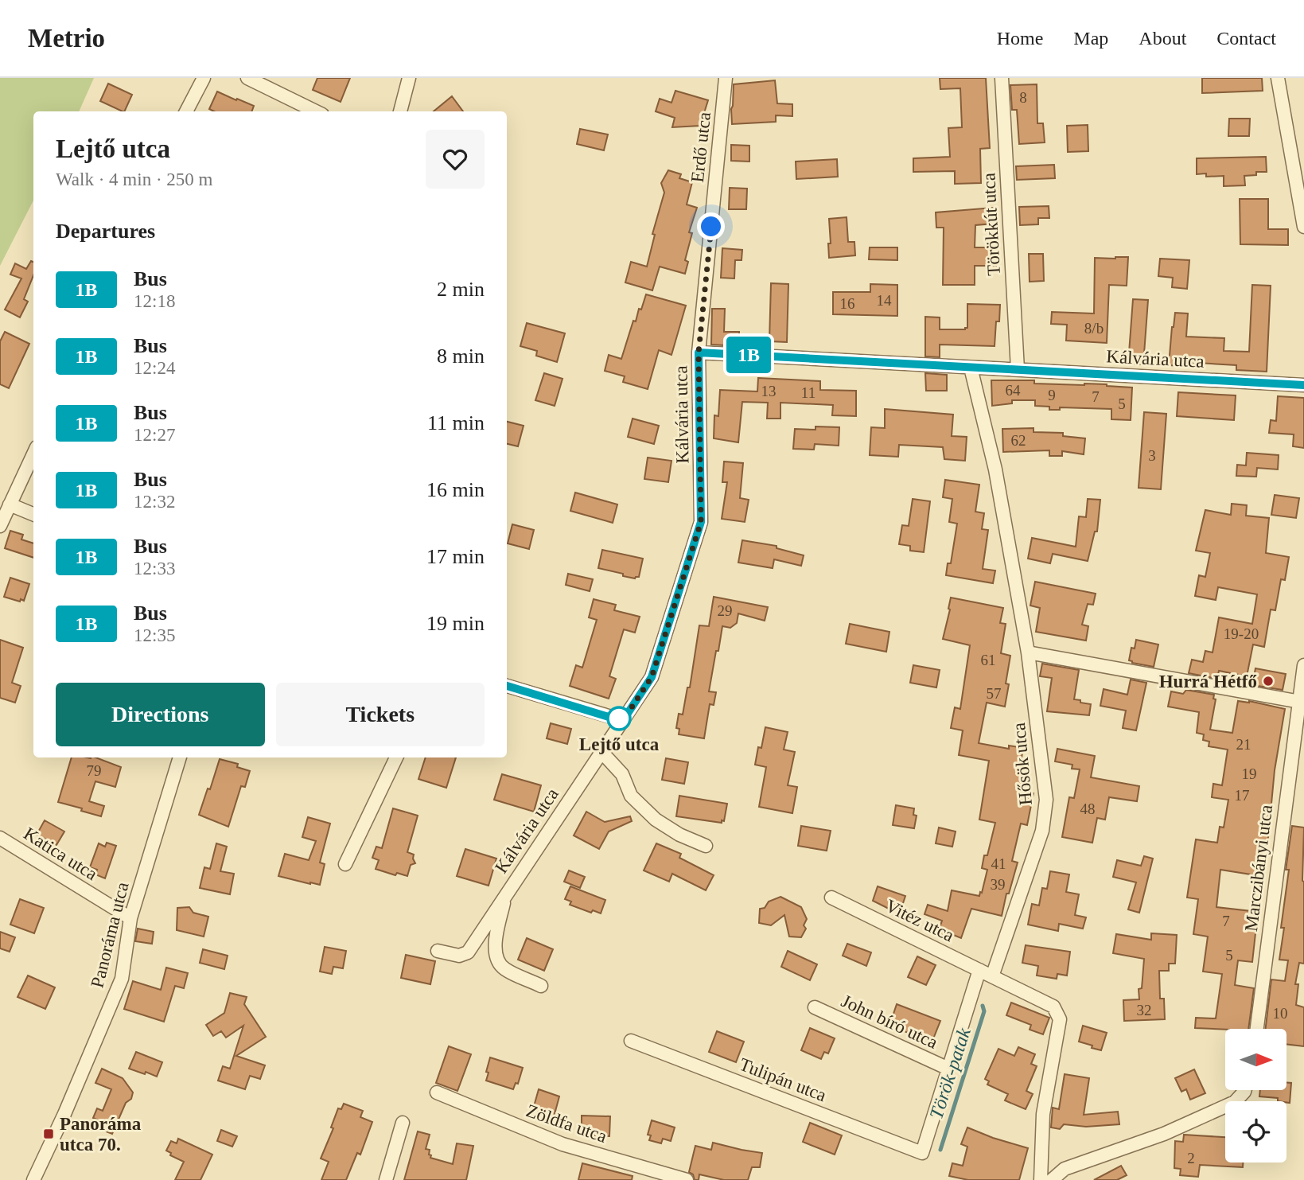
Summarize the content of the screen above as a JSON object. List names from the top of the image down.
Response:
{
  "streets": {
    "street": [
      "Erdő utca",
      "Törökkút utca",
      "Kálvária utca",
      "Hősök utca",
      "Katica utca",
      "Marczibányi utca",
      "Vitéz utca",
      "Panoráma utca",
      "John bíró utca",
      "Tulipán utca",
      "Zöldfa utca"
    ]
  },
  "crossings": [
    ["Erdő utca", "Kálvária utca"],
    ["Törökkút utca", "Kálvária utca"],
    ["Kálvária utca", "Hősök utca"],
    ["Hősök utca", "Vitéz utca"],
    ["Katica utca", "Panoráma utca"],
    ["John bíró utca", "Tulipán utca"]
  ],
  "water": ["Török-patak"],
  "places": {
    "other": ["Hurrá Hétfő", "Lejtő utca"],
    "transit": ["Panoráma utca 70."]
  },
  "lines": ["bus line 1B"],
  "house_numbers": [
    "8",
    "14",
    "16",
    "8/b",
    "64",
    "13",
    "11",
    "9",
    "7",
    "5",
    "62",
    "3",
    "29",
    "19-20",
    "61",
    "57",
    "21",
    "79",
    "19",
    "17",
    "48",
    "41",
    "39",
    "7",
    "5",
    "32",
    "10",
    "2"
  ],
  "north": "right",
  "page": {
    "header": "Metrio",
    "nav": [
      "Home",
      "Map",
      "About",
      "Contact"
    ],
    "on_map": "1B",
    "heading": [
      ["Lejtő utca", "Walk · 4 min · 250 m"],
      "Departures"
    ],
    "list": [
      {
        "mark": "1B",
        "name": "Bus",
        "note": "12:18",
        "value": "2 min"
      },
      {
        "mark": "1B",
        "name": "Bus",
        "note": "12:24",
        "value": "8 min"
      },
      {
        "mark": "1B",
        "name": "Bus",
        "note": "12:27",
        "value": "11 min"
      },
      {
        "mark": "1B",
        "name": "Bus",
        "note": "12:32",
        "value": "16 min"
      },
      {
        "mark": "1B",
        "name": "Bus",
        "note": "12:33",
        "value": "17 min"
      },
      {
        "mark": "1B",
        "name": "Bus",
        "note": "12:35",
        "value": "19 min"
      }
    ],
    "buttons": ["Directions", "Tickets"]
  }
}
